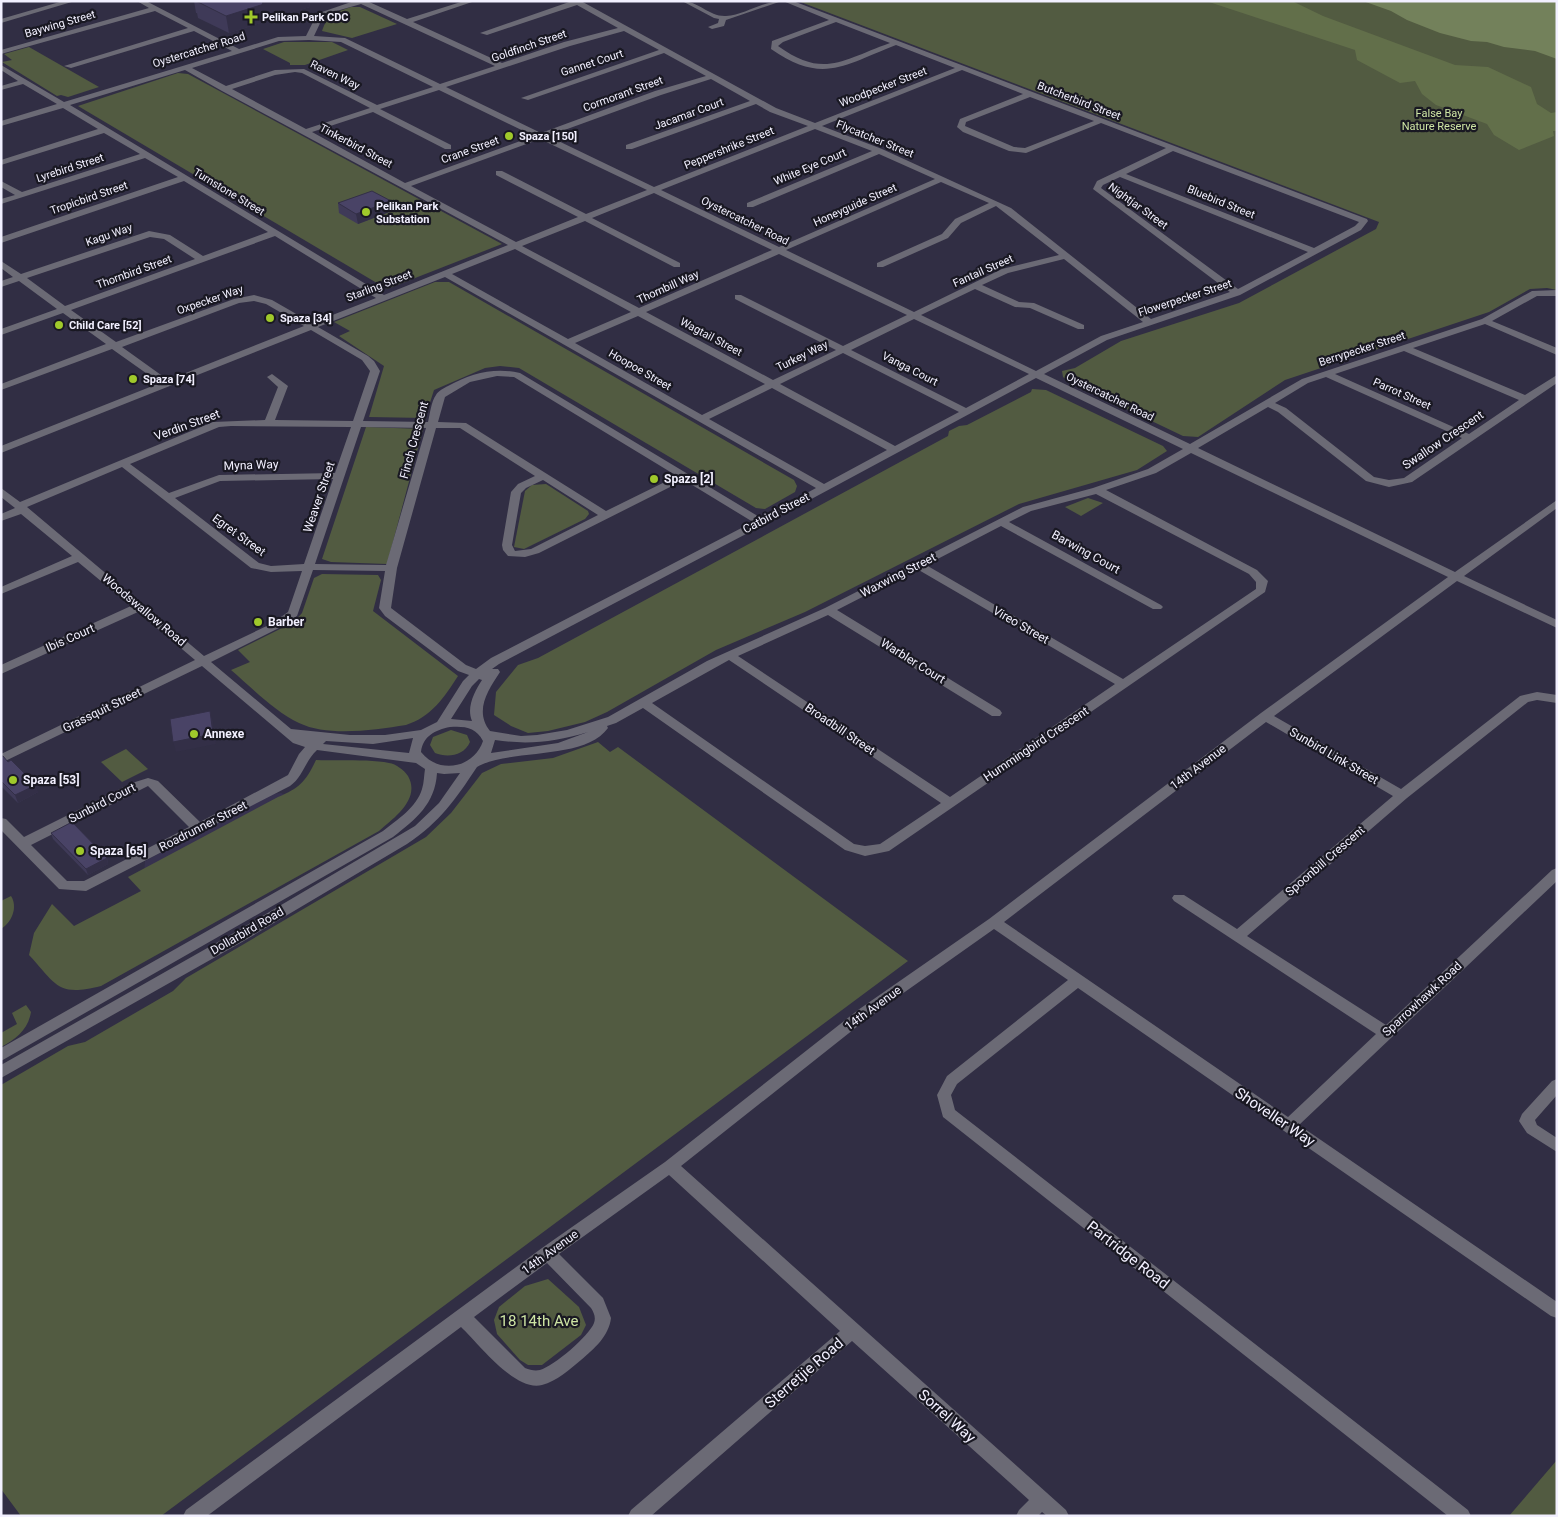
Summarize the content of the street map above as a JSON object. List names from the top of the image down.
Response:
{
  "streets": {
    "street": [
      "Baywing Street",
      "Goldfinch Street",
      "Oystercatcher Road",
      "Gannet Court",
      "Raven Way",
      "Woodpecker Street",
      "Cormorant Street",
      "Butcherbird Street",
      "Jacamar Court",
      "Flycatcher Street",
      "Tinkerbird Street",
      "Peppershrike Street",
      "Crane Street",
      "White Eye Court",
      "Lyrebird Street",
      "Turnstone Street",
      "Tropicbird Street",
      "Bluebird Street",
      "Honeyguide Street",
      "Nightjar Street",
      "Kagu Way",
      "Fantail Street",
      "Thornbird Street",
      "Starling Street",
      "Thornbill Way",
      "Flowerpecker Street",
      "Oxpecker Way",
      "Wagtail Street",
      "Berrypecker Street",
      "Turkey Way",
      "Vanga Court",
      "Hoopoe Street",
      "Parrot Street",
      "Verdin Street",
      "Finch Crescent",
      "Swallow Crescent",
      "Myna Way",
      "Weaver Street",
      "Catbird Street",
      "Egret Street",
      "Barwing Court",
      "Waxwing Street",
      "Woodswallow Road",
      "Vireo Street",
      "Ibis Court",
      "Warbler Court",
      "Grassquit Street",
      "Broadbill Street",
      "Hummingbird Crescent",
      "Sunbird Link Street",
      "14th Avenue",
      "Sunbird Court",
      "Roadrunner Street",
      "Spoonbill Crescent",
      "Dollarbird Road",
      "Sparrowhawk Road",
      "Shoveller Way",
      "Partridge Road",
      "Sterretjie Road",
      "Sorrel Way"
    ]
  },
  "crossings": [
    ["Goldfinch Street", "Oystercatcher Road"],
    ["Goldfinch Street", "Raven Way"],
    ["Goldfinch Street", "Flycatcher Street"],
    ["Goldfinch Street", "Tinkerbird Street"],
    ["Oystercatcher Road", "Cormorant Street"],
    ["Oystercatcher Road", "Tinkerbird Street"],
    ["Oystercatcher Road", "Peppershrike Street"],
    ["Oystercatcher Road", "Crane Street"],
    ["Oystercatcher Road", "Turnstone Street"],
    ["Oystercatcher Road", "Honeyguide Street"],
    ["Oystercatcher Road", "Fantail Street"],
    ["Oystercatcher Road", "Starling Street"],
    ["Oystercatcher Road", "Thornbill Way"],
    ["Oystercatcher Road", "Flowerpecker Street"],
    ["Oystercatcher Road", "Berrypecker Street"],
    ["Oystercatcher Road", "Turkey Way"],
    ["Oystercatcher Road", "Catbird Street"],
    ["Oystercatcher Road", "Waxwing Street"],
    ["Oystercatcher Road", "14th Avenue"],
    ["Gannet Court", "Flycatcher Street"],
    ["Raven Way", "Tinkerbird Street"],
    ["Woodpecker Street", "Butcherbird Street"],
    ["Woodpecker Street", "Flycatcher Street"],
    ["Woodpecker Street", "Peppershrike Street"],
    ["Cormorant Street", "Flycatcher Street"],
    ["Cormorant Street", "Crane Street"],
    ["Butcherbird Street", "Nightjar Street"],
    ["Butcherbird Street", "Flowerpecker Street"],
    ["Jacamar Court", "Flycatcher Street"],
    ["Flycatcher Street", "Peppershrike Street"],
    ["Flycatcher Street", "White Eye Court"],
    ["Flycatcher Street", "Honeyguide Street"],
    ["Flycatcher Street", "Fantail Street"],
    ["Flycatcher Street", "Flowerpecker Street"],
    ["Tinkerbird Street", "Crane Street"],
    ["Tinkerbird Street", "Starling Street"],
    ["Tinkerbird Street", "Wagtail Street"],
    ["Peppershrike Street", "Starling Street"],
    ["Lyrebird Street", "Turnstone Street"],
    ["Turnstone Street", "Tropicbird Street"],
    ["Turnstone Street", "Thornbird Street"],
    ["Turnstone Street", "Starling Street"],
    ["Bluebird Street", "Nightjar Street"],
    ["Bluebird Street", "Flowerpecker Street"],
    ["Honeyguide Street", "Thornbill Way"],
    ["Nightjar Street", "Flowerpecker Street"],
    ["Kagu Way", "Thornbird Street"],
    ["Fantail Street", "Turkey Way"],
    ["Starling Street", "Oxpecker Way"],
    ["Starling Street", "Wagtail Street"],
    ["Starling Street", "Hoopoe Street"],
    ["Starling Street", "Weaver Street"],
    ["Thornbill Way", "Wagtail Street"],
    ["Thornbill Way", "Hoopoe Street"],
    ["Flowerpecker Street", "Catbird Street"],
    ["Oxpecker Way", "Weaver Street"],
    ["Wagtail Street", "Turkey Way"],
    ["Wagtail Street", "Catbird Street"],
    ["Berrypecker Street", "Parrot Street"],
    ["Berrypecker Street", "Swallow Crescent"],
    ["Berrypecker Street", "Waxwing Street"],
    ["Turkey Way", "Vanga Court"],
    ["Turkey Way", "Hoopoe Street"],
    ["Vanga Court", "Catbird Street"],
    ["Hoopoe Street", "Catbird Street"],
    ["Parrot Street", "Swallow Crescent"],
    ["Verdin Street", "Finch Crescent"],
    ["Verdin Street", "Weaver Street"],
    ["Verdin Street", "Egret Street"],
    ["Verdin Street", "Woodswallow Road"],
    ["Finch Crescent", "Catbird Street"],
    ["Finch Crescent", "Egret Street"],
    ["Myna Way", "Weaver Street"],
    ["Myna Way", "Egret Street"],
    ["Weaver Street", "Egret Street"],
    ["Weaver Street", "Woodswallow Road"],
    ["Weaver Street", "Grassquit Street"],
    ["Catbird Street", "Waxwing Street"],
    ["Catbird Street", "Woodswallow Road"],
    ["Catbird Street", "Dollarbird Road"],
    ["Barwing Court", "Waxwing Street"],
    ["Waxwing Street", "Woodswallow Road"],
    ["Waxwing Street", "Vireo Street"],
    ["Waxwing Street", "Warbler Court"],
    ["Waxwing Street", "Broadbill Street"],
    ["Waxwing Street", "Hummingbird Crescent"],
    ["Waxwing Street", "Dollarbird Road"],
    ["Woodswallow Road", "Ibis Court"],
    ["Woodswallow Road", "Grassquit Street"],
    ["Woodswallow Road", "Roadrunner Street"],
    ["Woodswallow Road", "Dollarbird Road"],
    ["Vireo Street", "Hummingbird Crescent"],
    ["Broadbill Street", "Hummingbird Crescent"],
    ["Sunbird Link Street", "14th Avenue"],
    ["Sunbird Link Street", "Spoonbill Crescent"],
    ["14th Avenue", "Shoveller Way"],
    ["14th Avenue", "Sterretjie Road"],
    ["Sunbird Court", "Roadrunner Street"],
    ["Sparrowhawk Road", "Shoveller Way"],
    ["Shoveller Way", "Partridge Road"],
    ["Sterretjie Road", "Sorrel Way"]
  ],
  "parks": ["False Bay Nature Reserve", "18 14th Ave"],
  "places": {
    "health": ["Pelikan Park CDC"],
    "other": [
      "Spaza [150]",
      "Pelikan Park Substation",
      "Spaza [34]",
      "Child Care [52]",
      "Spaza [74]",
      "Spaza [2]",
      "Barber",
      "Annexe",
      "Spaza [53]",
      "Spaza [65]"
    ]
  }
}
